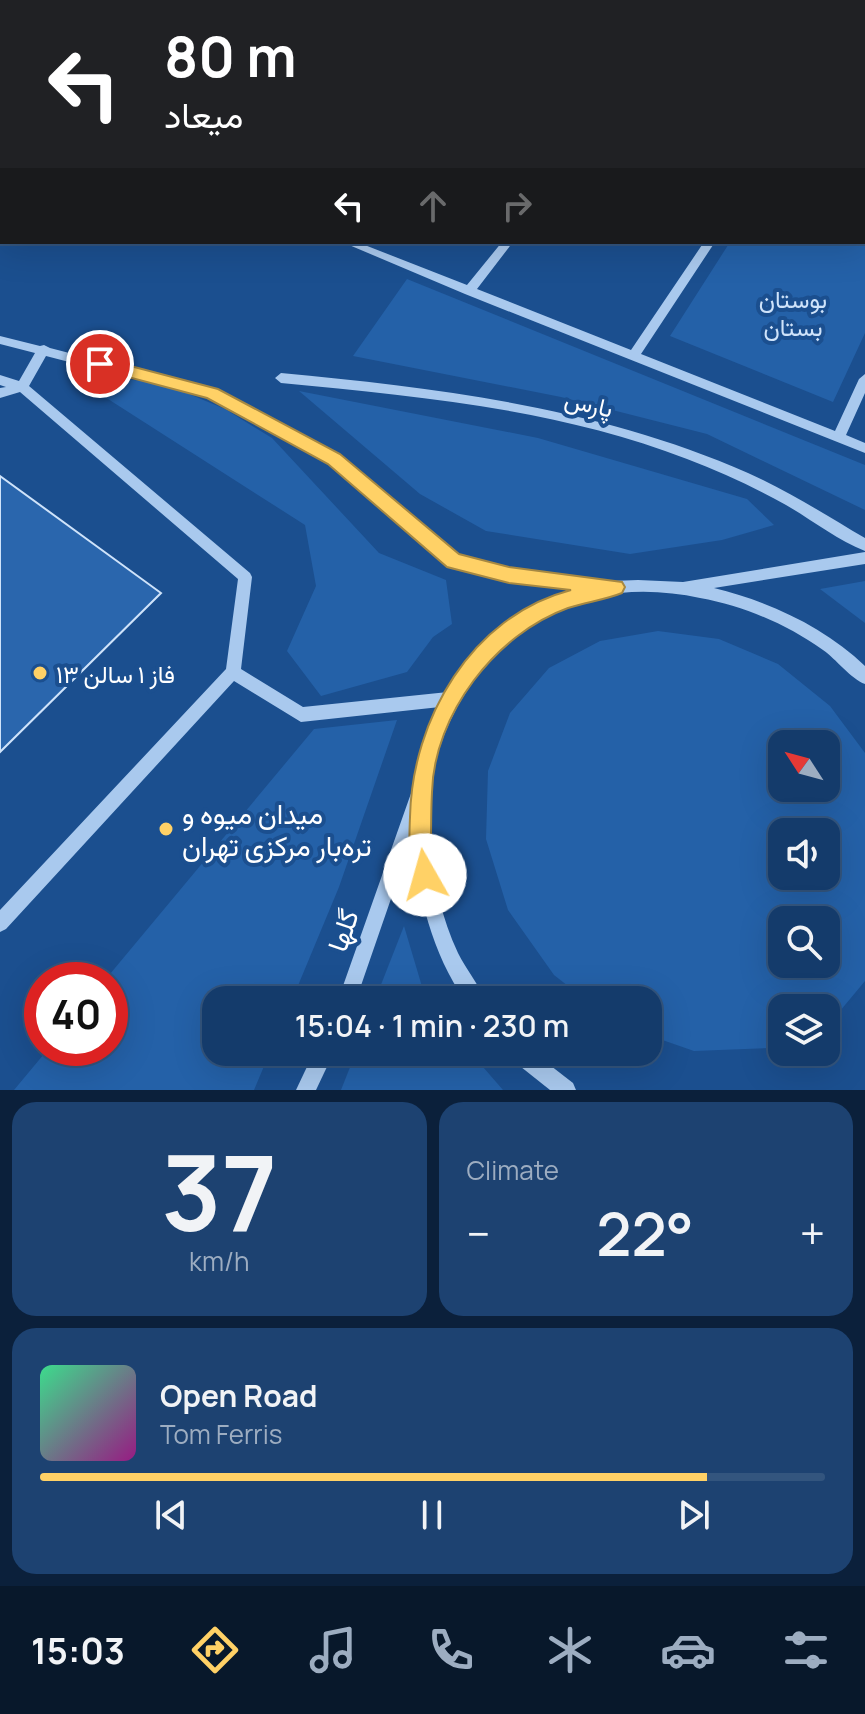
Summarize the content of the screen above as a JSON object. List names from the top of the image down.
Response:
{
  "streets": {
    "street": ["پارس", "گلها"]
  },
  "parks": ["بوستان بستان"],
  "places": ["فاز ۱ سالن ۱۳", "میدان میوه و تره‌بار مرکزی تهران"],
  "north": "top left",
  "page": {
    "turn": ["80 m", "میعاد"],
    "limit": "40",
    "trip": "15:04 · 1 min · 230 m",
    "tile": [
      ["37", "km/h"],
      "Climate"
    ],
    "heat": ["−", "22°", "+"],
    "song": ["Open Road", "Tom Ferris"],
    "tabs": "15:03"
  }
}
